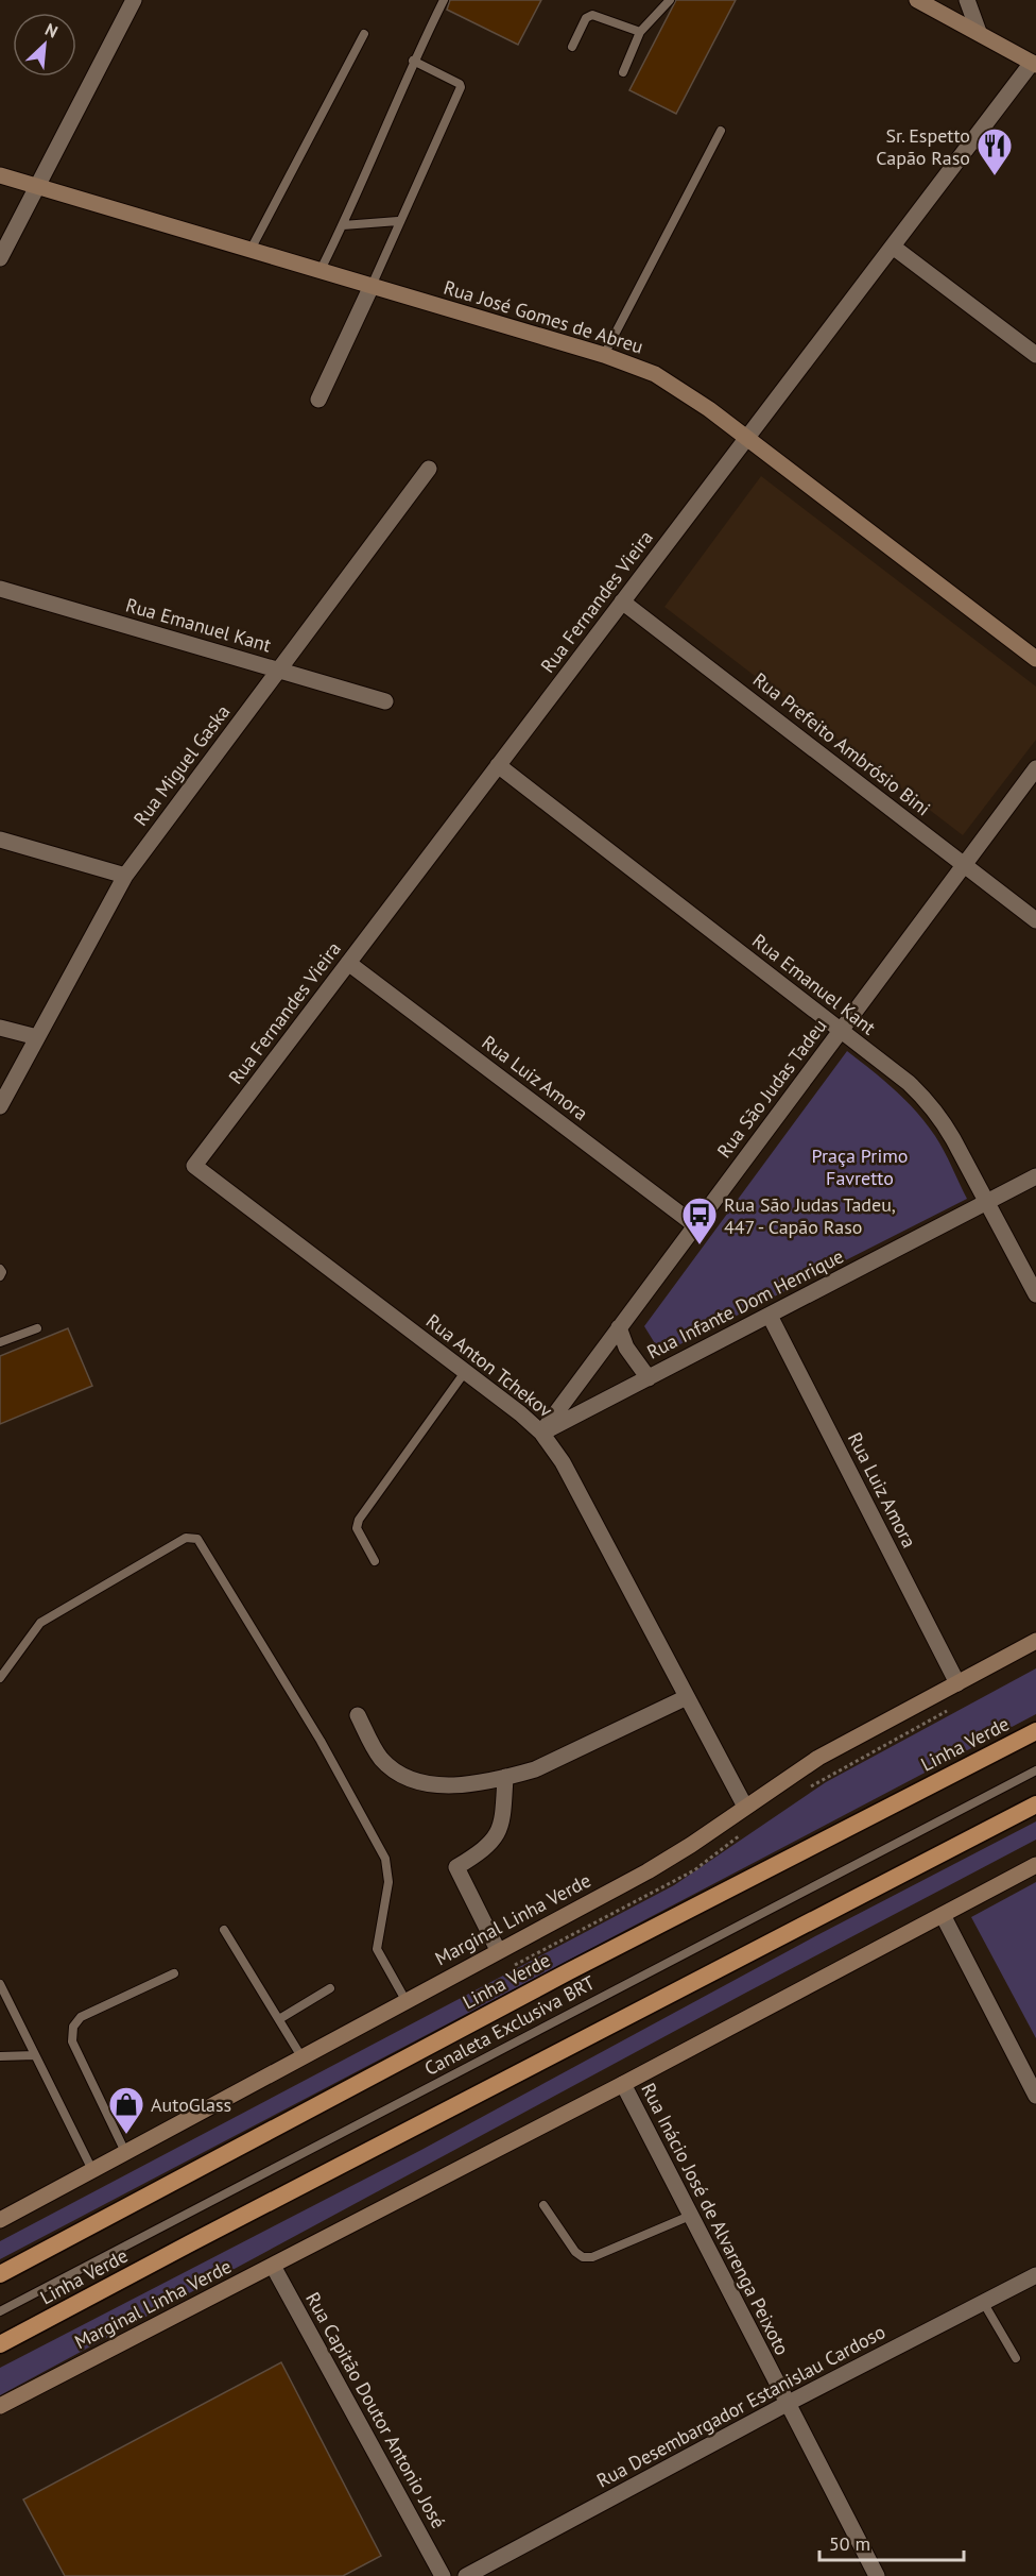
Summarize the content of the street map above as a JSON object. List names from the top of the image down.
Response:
{
  "streets": {
    "highway": ["Linha Verde"],
    "main road": ["Rua José Gomes de Abreu", "Marginal Linha Verde"],
    "street": [
      "Rua Fernandes Vieira",
      "Rua Emanuel Kant",
      "Rua Prefeito Ambrósio Bini",
      "Rua Miguel Gaska",
      "Rua Luiz Amora",
      "Rua São Judas Tadeu",
      "Rua Infante Dom Henrique",
      "Rua Anton Tchekov",
      "Rua Inácio José de Alvarenga Peixoto",
      "Rua Desembargador Estanislau Cardoso",
      "Rua Capitão Doutor Antonio José"
    ],
    "lane": ["Canaleta Exclusiva BRT"]
  },
  "crossings": [
    ["Rua José Gomes de Abreu", "Rua Fernandes Vieira"],
    ["Rua Fernandes Vieira", "Rua Emanuel Kant"],
    ["Rua Fernandes Vieira", "Rua Prefeito Ambrósio Bini"],
    ["Rua Fernandes Vieira", "Rua Luiz Amora"],
    ["Rua Fernandes Vieira", "Rua Anton Tchekov"],
    ["Rua Emanuel Kant", "Rua Miguel Gaska"],
    ["Rua Emanuel Kant", "Rua São Judas Tadeu"],
    ["Rua Emanuel Kant", "Rua Infante Dom Henrique"],
    ["Rua Prefeito Ambrósio Bini", "Rua São Judas Tadeu"],
    ["Rua Luiz Amora", "Rua São Judas Tadeu"],
    ["Rua Luiz Amora", "Rua Infante Dom Henrique"],
    ["Rua Luiz Amora", "Marginal Linha Verde"],
    ["Rua São Judas Tadeu", "Rua Infante Dom Henrique"],
    ["Rua São Judas Tadeu", "Rua Anton Tchekov"],
    ["Rua Infante Dom Henrique", "Rua Anton Tchekov"],
    ["Rua Anton Tchekov", "Marginal Linha Verde"],
    ["Marginal Linha Verde", "Rua Inácio José de Alvarenga Peixoto"],
    ["Marginal Linha Verde", "Rua Capitão Doutor Antonio José"],
    ["Rua Inácio José de Alvarenga Peixoto", "Rua Desembargador Estanislau Cardoso"]
  ],
  "parks": ["Praça Primo Favretto"],
  "places": {
    "restaurant": ["Sr. Espetto Capão Raso"],
    "bus stop": ["Rua São Judas Tadeu, 447 - Capão Raso"],
    "shop": ["AutoGlass"]
  },
  "scale_bar": "50 m",
  "north": "top right"
}
